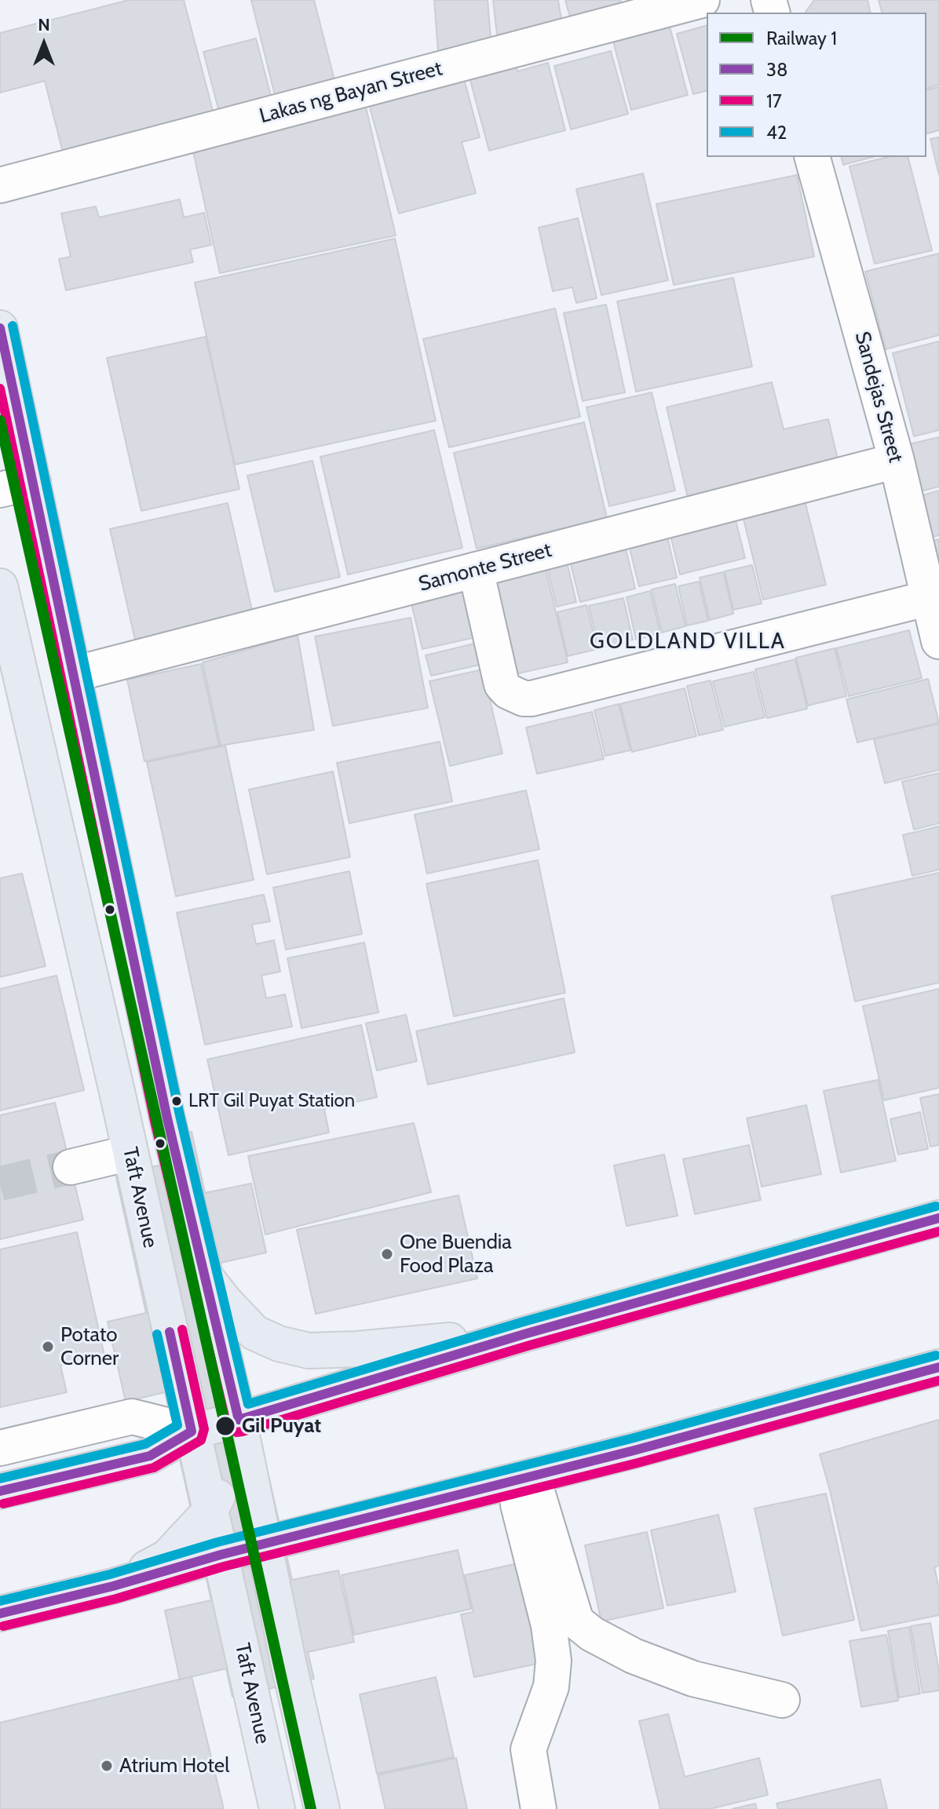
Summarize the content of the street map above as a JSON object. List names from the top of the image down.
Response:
{
  "streets": {
    "main road": ["Taft Avenue"],
    "street": ["Lakas ng Bayan Street", "Sandejas Street", "Samonte Street"]
  },
  "crossings": [
    ["Sandejas Street", "Samonte Street"],
    ["Samonte Street", "Taft Avenue"]
  ],
  "districts": ["GOLDLAND VILLA"],
  "places": [
    "LRT Gil Puyat Station",
    "One Buendia Food Plaza",
    "Potato Corner",
    "Gil Puyat",
    "Atrium Hotel"
  ],
  "lines": [
    "transit line 42",
    "transit line 38",
    "transit line 17",
    "rail line 1"
  ],
  "legend": [
    "Railway 1",
    "38",
    "17",
    "42"
  ],
  "north": "top"
}
